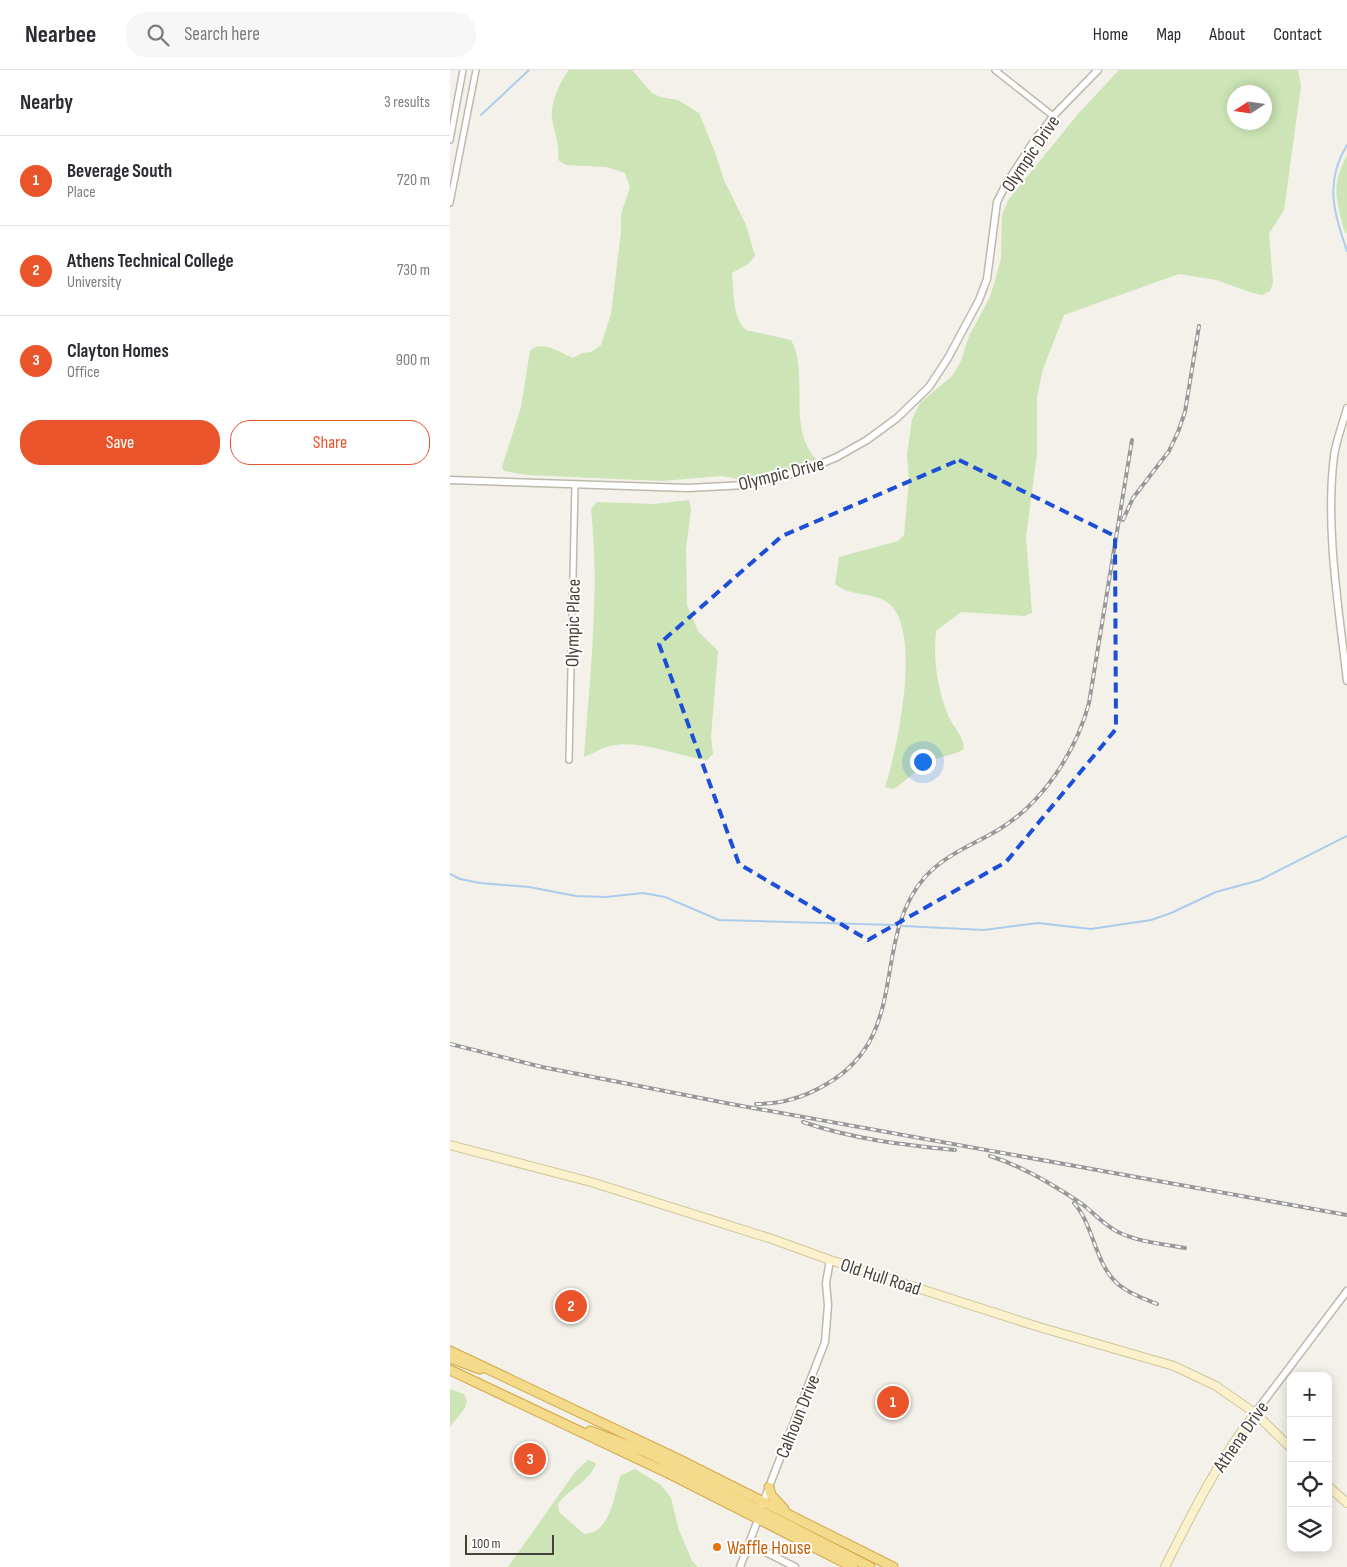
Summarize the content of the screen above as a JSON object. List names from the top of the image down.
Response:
{
  "streets": {
    "main road": ["Old Hull Road", "Athena Drive"],
    "street": ["Olympic Drive", "Olympic Place", "Calhoun Drive"]
  },
  "crossings": [
    ["Olympic Drive", "Olympic Place"],
    ["Old Hull Road", "Calhoun Drive"],
    ["Old Hull Road", "Athena Drive"]
  ],
  "places": ["Waffle House"],
  "scale_bar": "100 m",
  "north": "left",
  "page": {
    "header": "Nearbee",
    "search": "Search here",
    "nav": [
      "Home",
      "Map",
      "About",
      "Contact"
    ],
    "heading": ["Nearby", "3 results"],
    "list": [
      {
        "mark": "1",
        "name": "Beverage South",
        "note": "Place",
        "value": "720 m"
      },
      {
        "mark": "2",
        "name": "Athens Technical College",
        "note": "University",
        "value": "730 m"
      },
      {
        "mark": "3",
        "name": "Clayton Homes",
        "note": "Office",
        "value": "900 m"
      }
    ],
    "buttons": ["Save", "Share"],
    "pins": ["2", "1", "3"],
    "map_buttons": ["+", "−"],
    "scale": "100 m"
  }
}
